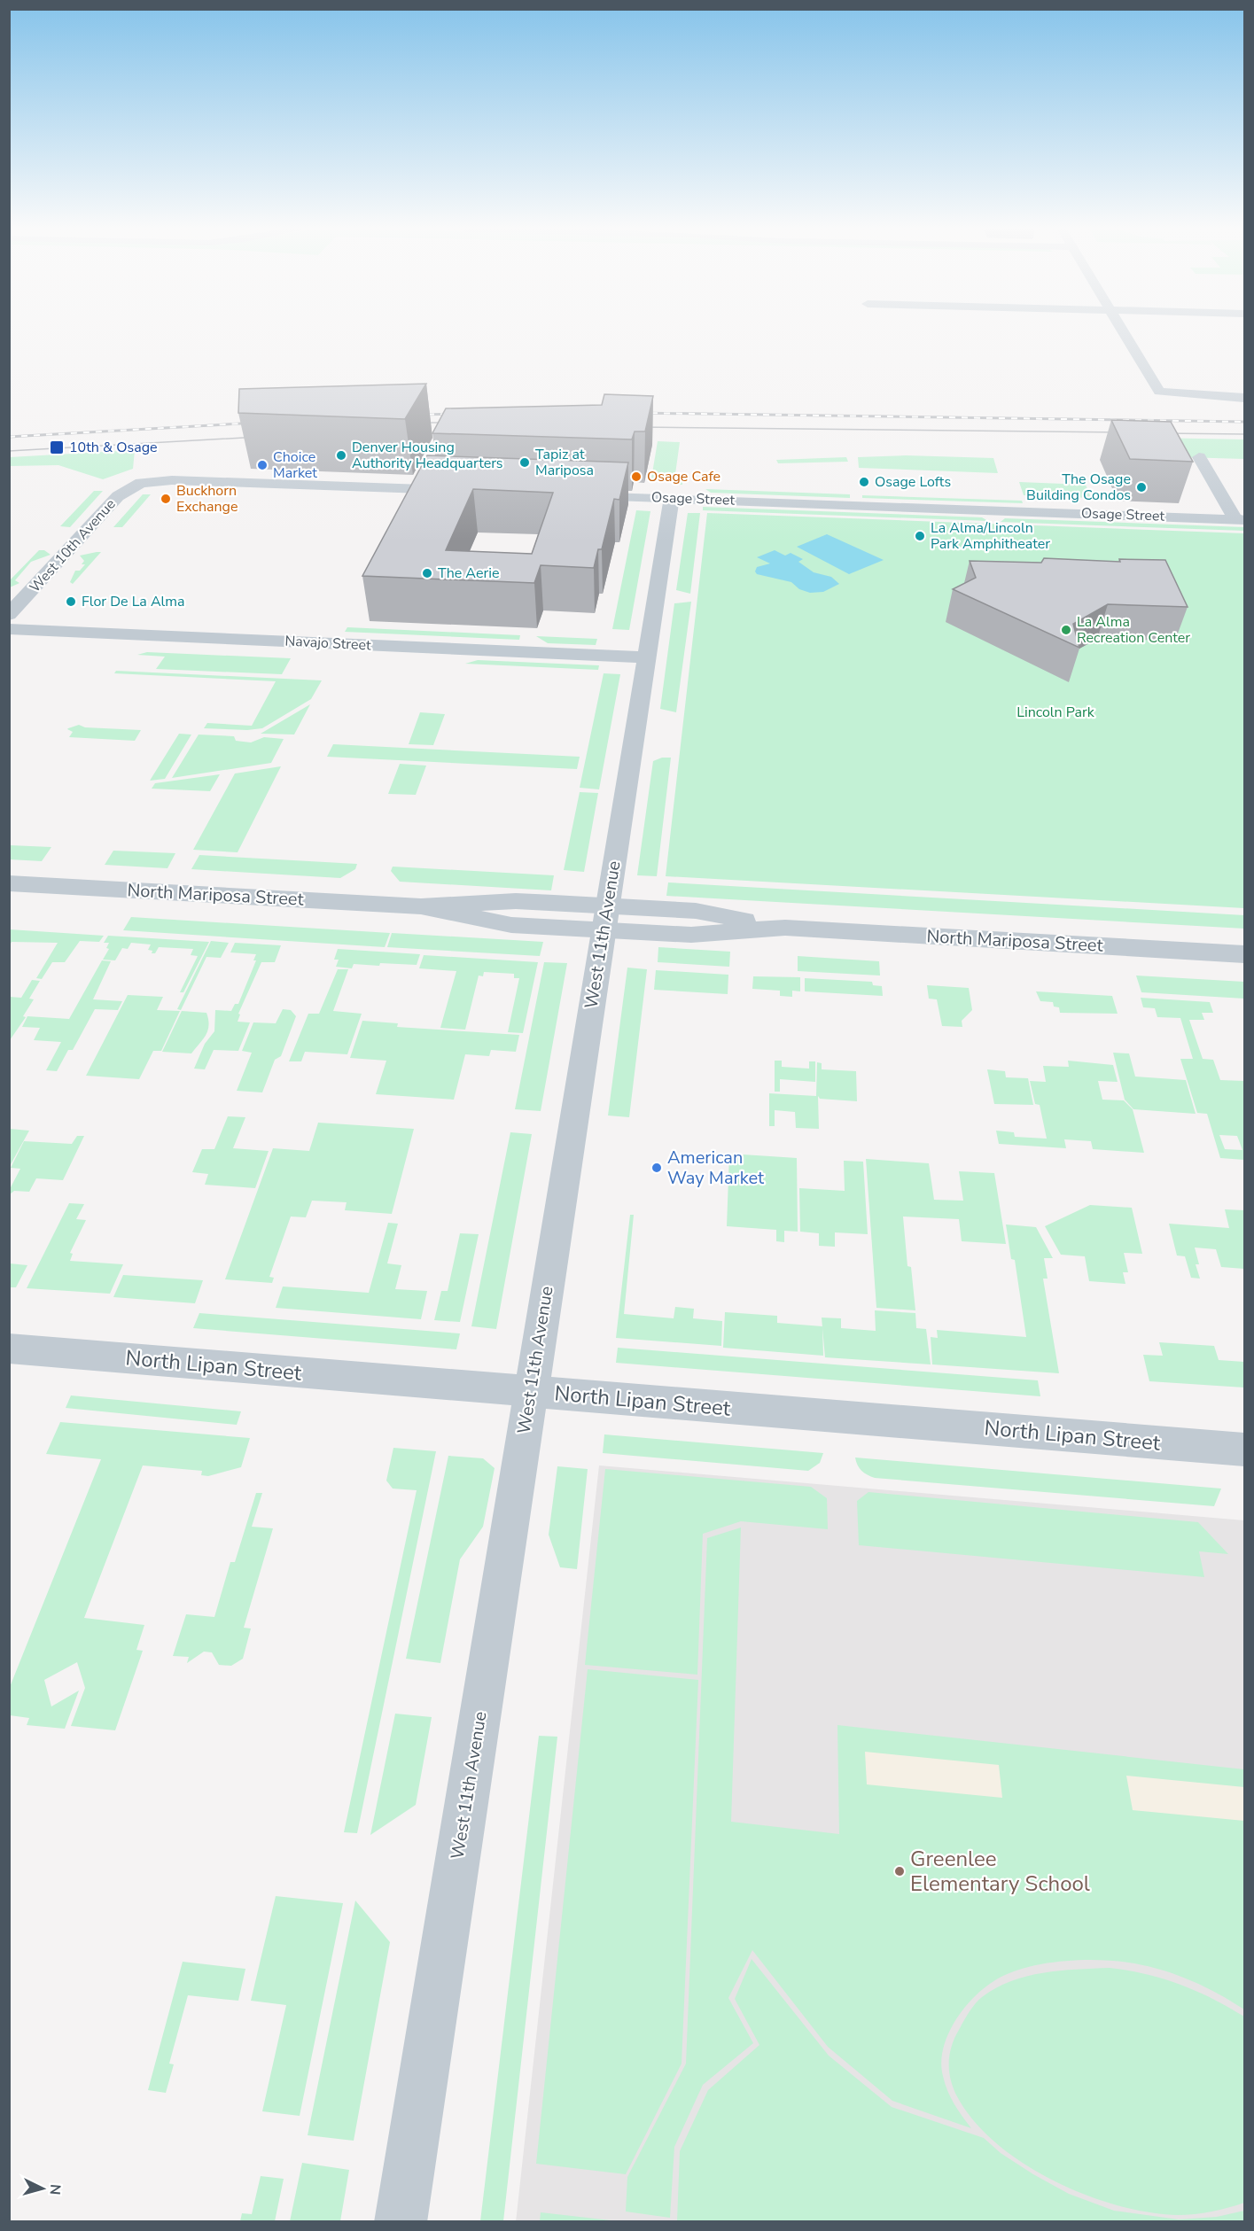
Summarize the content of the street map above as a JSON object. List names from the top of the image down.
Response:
{
  "streets": {
    "street": [
      "Osage Street",
      "West 10th Avenue",
      "Navajo Street",
      "North Mariposa Street",
      "West 11th Avenue",
      "North Lipan Street"
    ]
  },
  "crossings": [
    ["Osage Street", "West 11th Avenue"],
    ["Navajo Street", "West 11th Avenue"],
    ["North Mariposa Street", "West 11th Avenue"],
    ["West 11th Avenue", "North Lipan Street"]
  ],
  "parks": ["Lincoln Park"],
  "places": {
    "transit": ["10th & Osage"],
    "other": [
      "Denver Housing Authority Headquarters",
      "Tapiz at Mariposa",
      "Choice Market",
      "Osage Cafe",
      "Osage Lofts",
      "The Osage Building Condos",
      "Buckhorn Exchange",
      "La Alma/Lincoln Park Amphitheater",
      "The Aerie",
      "Flor De La Alma",
      "La Alma Recreation Center",
      "American Way Market",
      "Greenlee Elementary School"
    ]
  },
  "north": "right"
}
